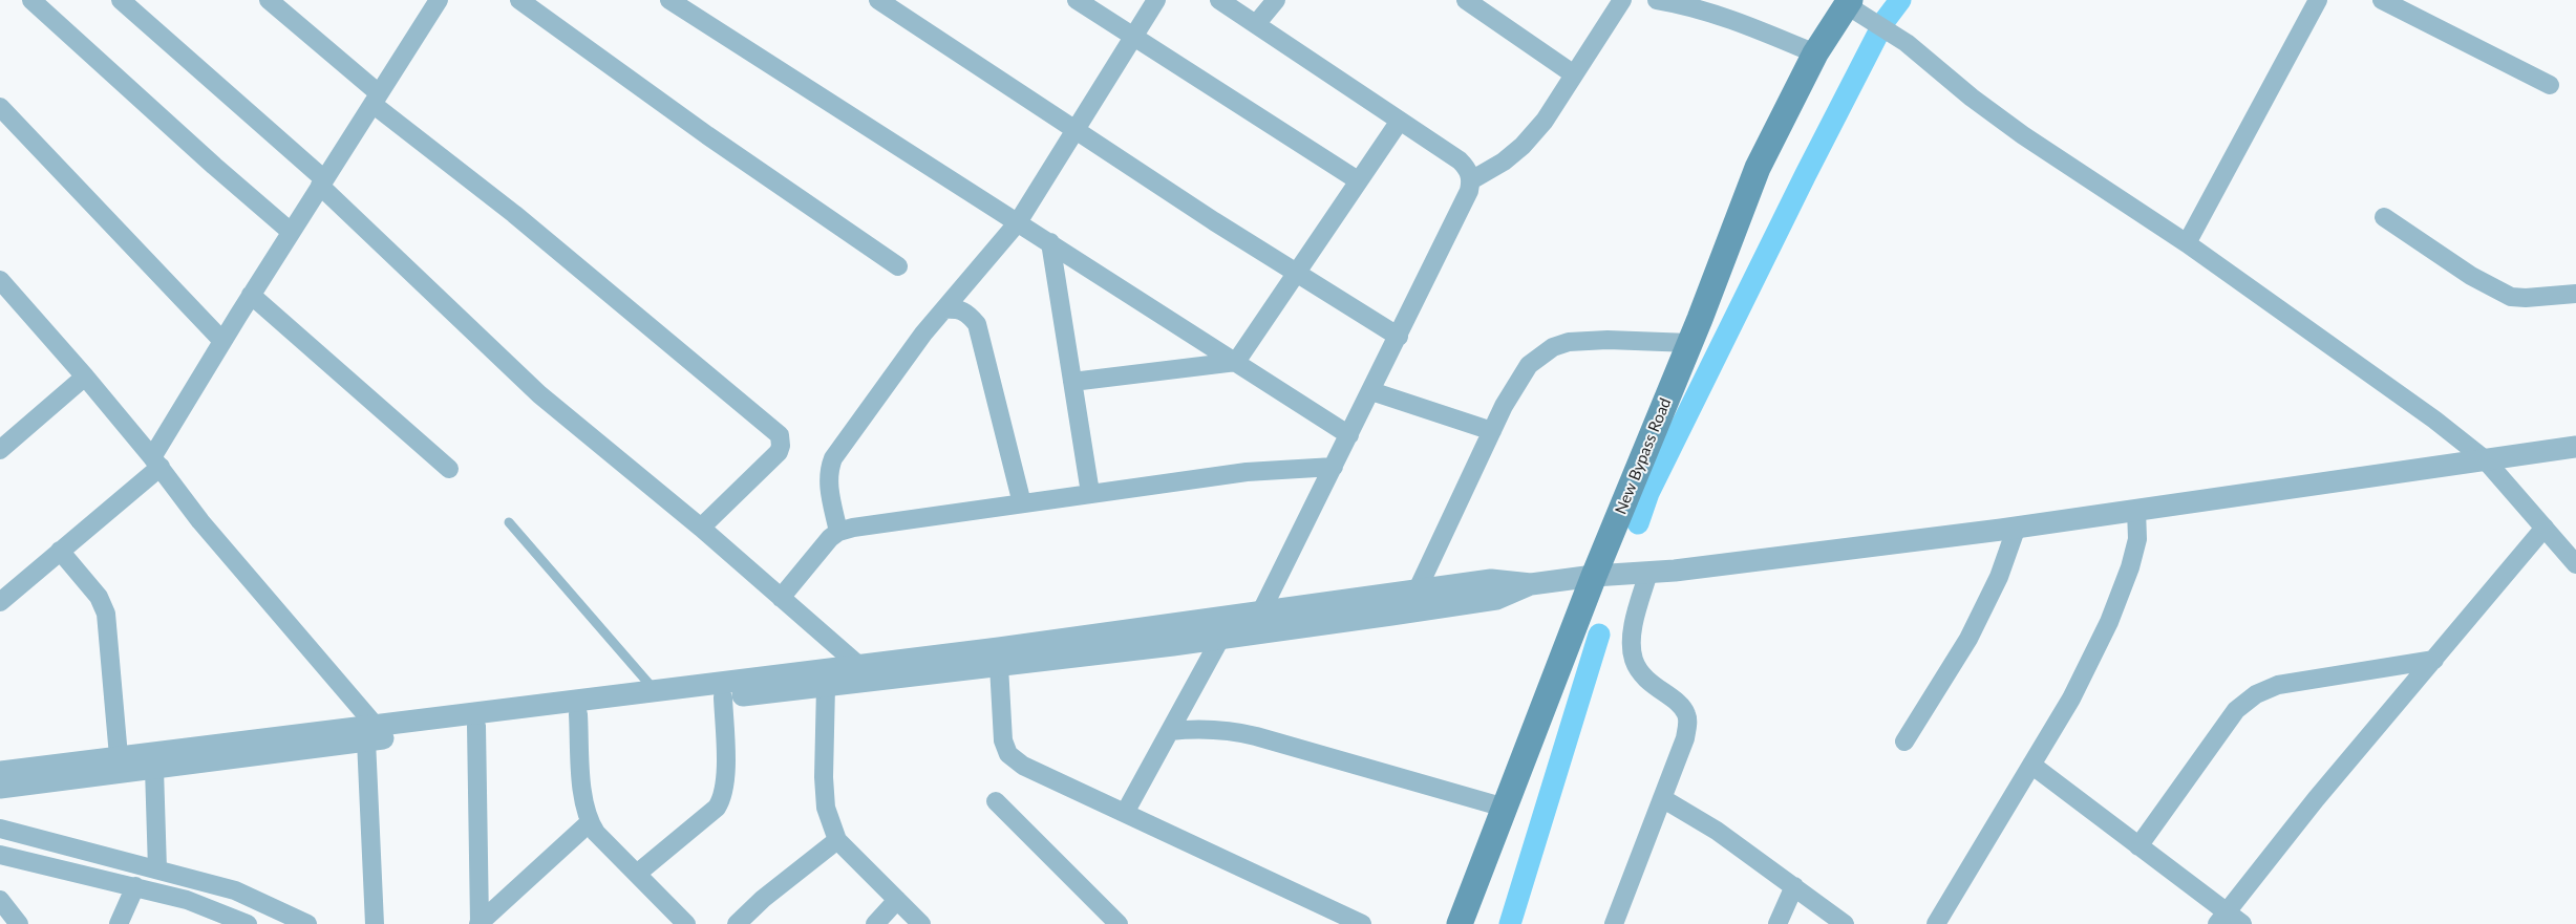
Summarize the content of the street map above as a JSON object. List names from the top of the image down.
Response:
{
  "streets": {
    "main road": ["New Bypass Road"]
  }
}
